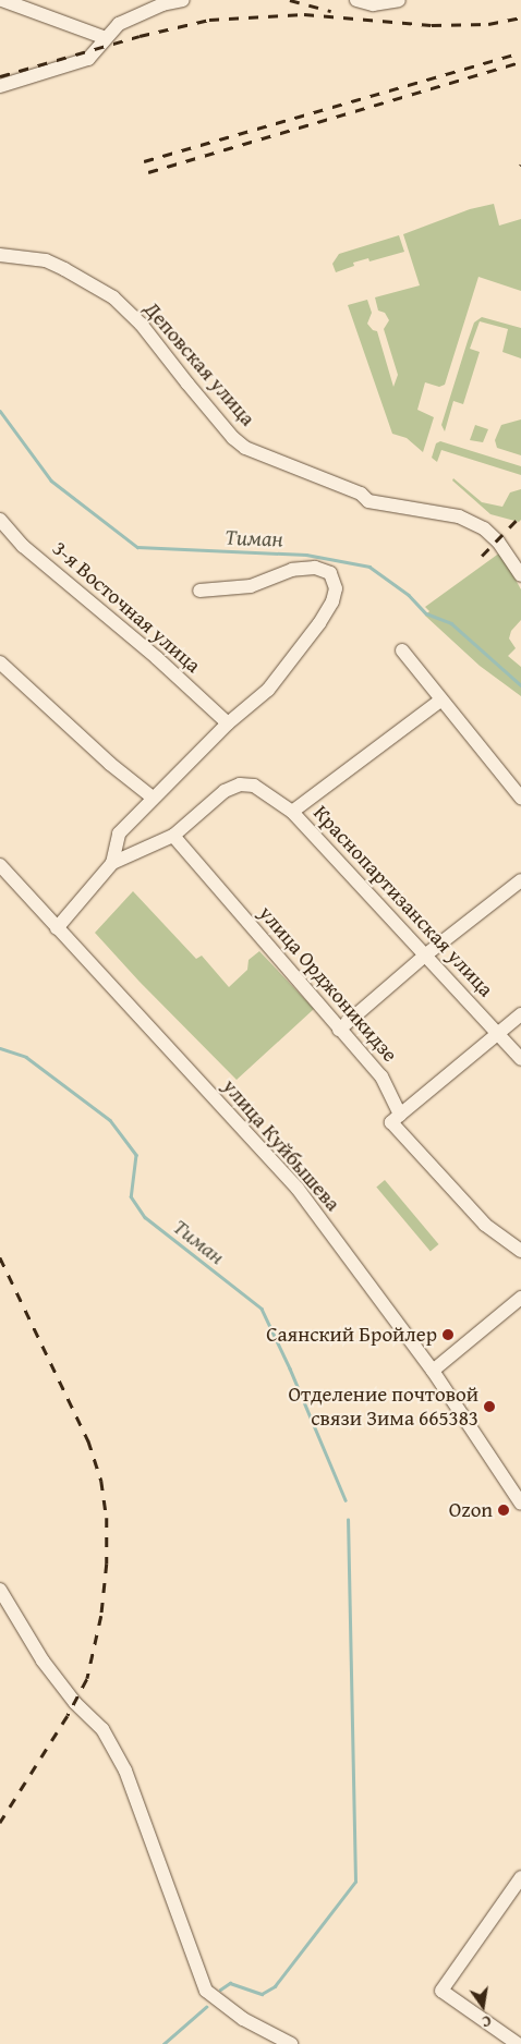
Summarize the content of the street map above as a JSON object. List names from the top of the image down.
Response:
{
  "streets": {
    "street": [
      "Деповская улица",
      "3-я Восточная улица",
      "Краснопартизанская улица",
      "улица Орджоникидзе",
      "улица Куйбышева"
    ]
  },
  "crossings": [
    ["Краснопартизанская улица", "улица Орджоникидзе"]
  ],
  "water": ["Тиман"],
  "places": ["Саянский Бройлер", "Отделение почтовой связи Зима 665383", "Ozon"],
  "north": "bottom"
}
